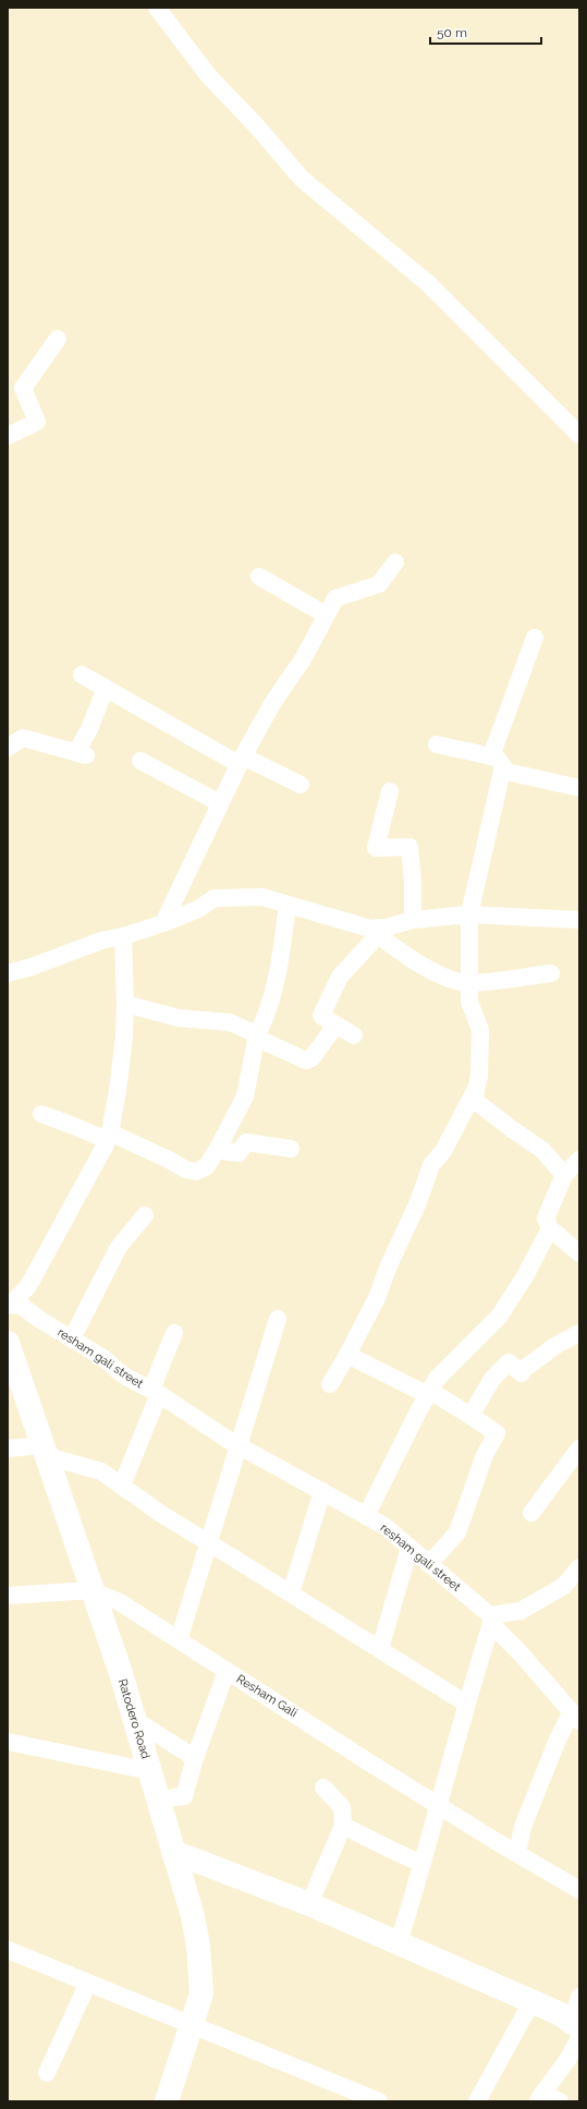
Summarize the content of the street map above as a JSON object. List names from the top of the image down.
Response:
{
  "streets": {
    "main road": ["Ratodero Road"],
    "street": ["resham gali street", "Resham Gali"]
  },
  "crossings": [
    ["Resham Gali", "Ratodero Road"]
  ],
  "scale_bar": "50 m"
}
